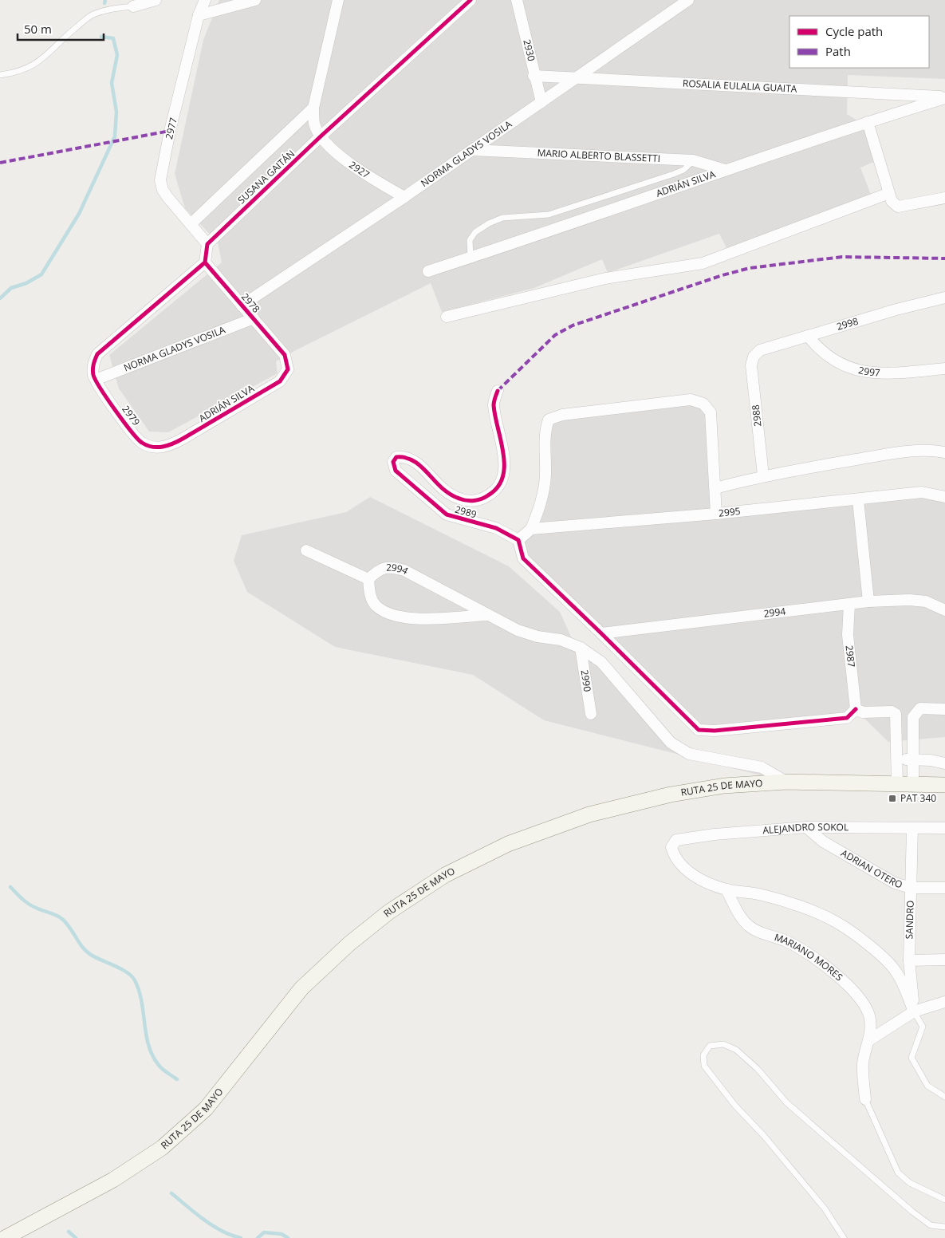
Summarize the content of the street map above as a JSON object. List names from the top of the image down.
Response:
{
  "streets": {
    "main road": ["RUTA 25 DE MAYO"],
    "street": [
      "2930",
      "ROSALIA EULALIA GUAITA",
      "2977",
      "NORMA GLADYS VOSILA",
      "MARIO ALBERTO BLASSETTI",
      "2927",
      "SUSANA GAITÁN",
      "ADRIÁN SILVA",
      "2978",
      "2998",
      "2997",
      "2979",
      "2988",
      "2989",
      "2995",
      "2994",
      "2987",
      "2990",
      "ALEJANDRO SOKOL",
      "ADRIAN OTERO",
      "SANDRO",
      "MARIANO MORES"
    ]
  },
  "crossings": [
    ["2930", "ROSALIA EULALIA GUAITA"],
    ["2930", "NORMA GLADYS VOSILA"],
    ["ROSALIA EULALIA GUAITA", "NORMA GLADYS VOSILA"],
    ["ROSALIA EULALIA GUAITA", "ADRIÁN SILVA"],
    ["2977", "SUSANA GAITÁN"],
    ["NORMA GLADYS VOSILA", "MARIO ALBERTO BLASSETTI"],
    ["NORMA GLADYS VOSILA", "2927"],
    ["NORMA GLADYS VOSILA", "2978"],
    ["NORMA GLADYS VOSILA", "2979"],
    ["MARIO ALBERTO BLASSETTI", "ADRIÁN SILVA"],
    ["2927", "SUSANA GAITÁN"],
    ["ADRIÁN SILVA", "2978"],
    ["ADRIÁN SILVA", "2979"],
    ["2998", "2997"],
    ["2998", "2988"],
    ["2994", "2987"],
    ["2994", "2990"],
    ["ALEJANDRO SOKOL", "ADRIAN OTERO"],
    ["ALEJANDRO SOKOL", "SANDRO"],
    ["ALEJANDRO SOKOL", "MARIANO MORES"],
    ["ADRIAN OTERO", "SANDRO"]
  ],
  "places": {
    "transit": ["PAT 340"]
  },
  "legend": ["Cycle path", "Path"],
  "scale_bar": "50 m"
}
